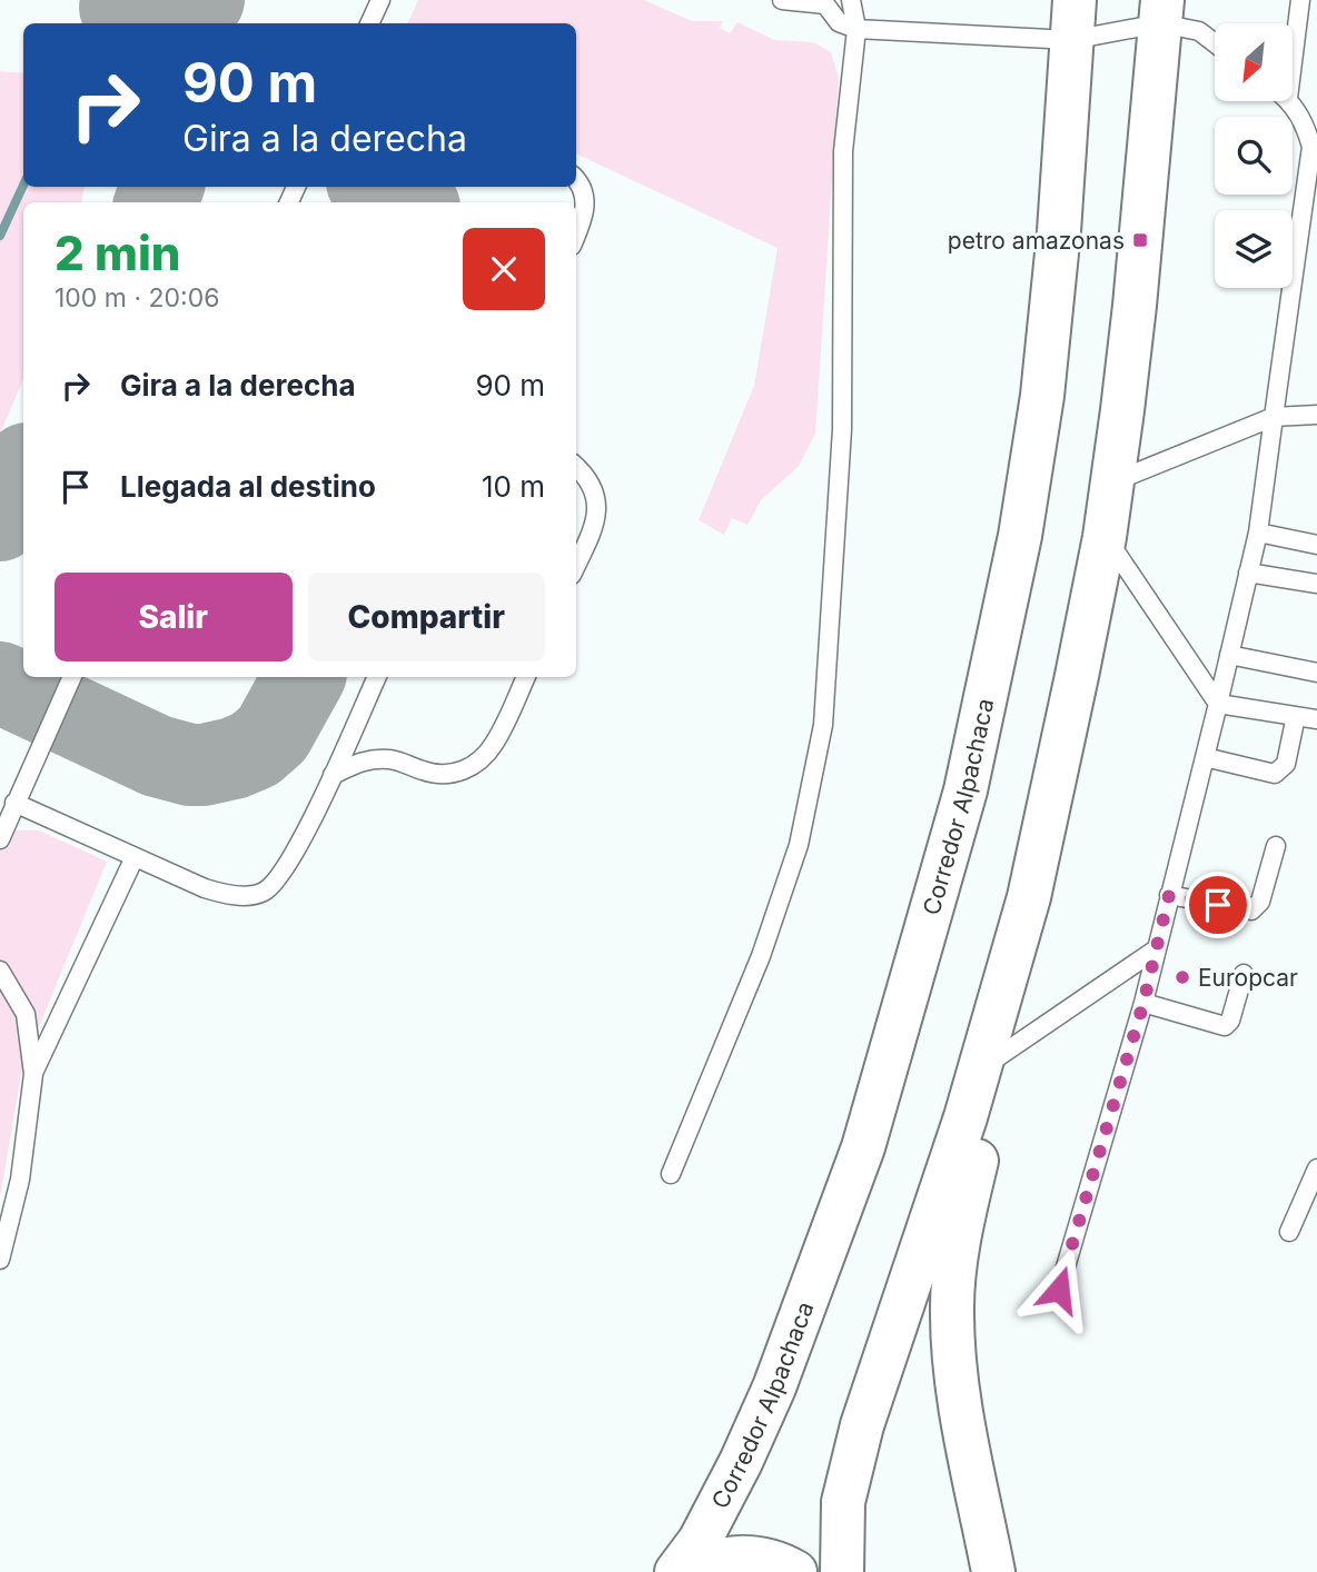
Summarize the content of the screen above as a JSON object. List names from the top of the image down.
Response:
{
  "streets": {
    "highway": ["Corredor Alpachaca"]
  },
  "places": {
    "transit": ["petro amazonas"],
    "other": ["Europcar"]
  },
  "north": "bottom left",
  "page": {
    "turn": ["90 m", "Gira a la derecha"],
    "heading": ["2 min", "100 m · 20:06"],
    "list": [
      {
        "name": "Gira a la derecha",
        "value": "90 m"
      },
      {
        "name": "Llegada al destino",
        "value": "10 m"
      }
    ],
    "buttons": ["Salir", "Compartir"]
  }
}
